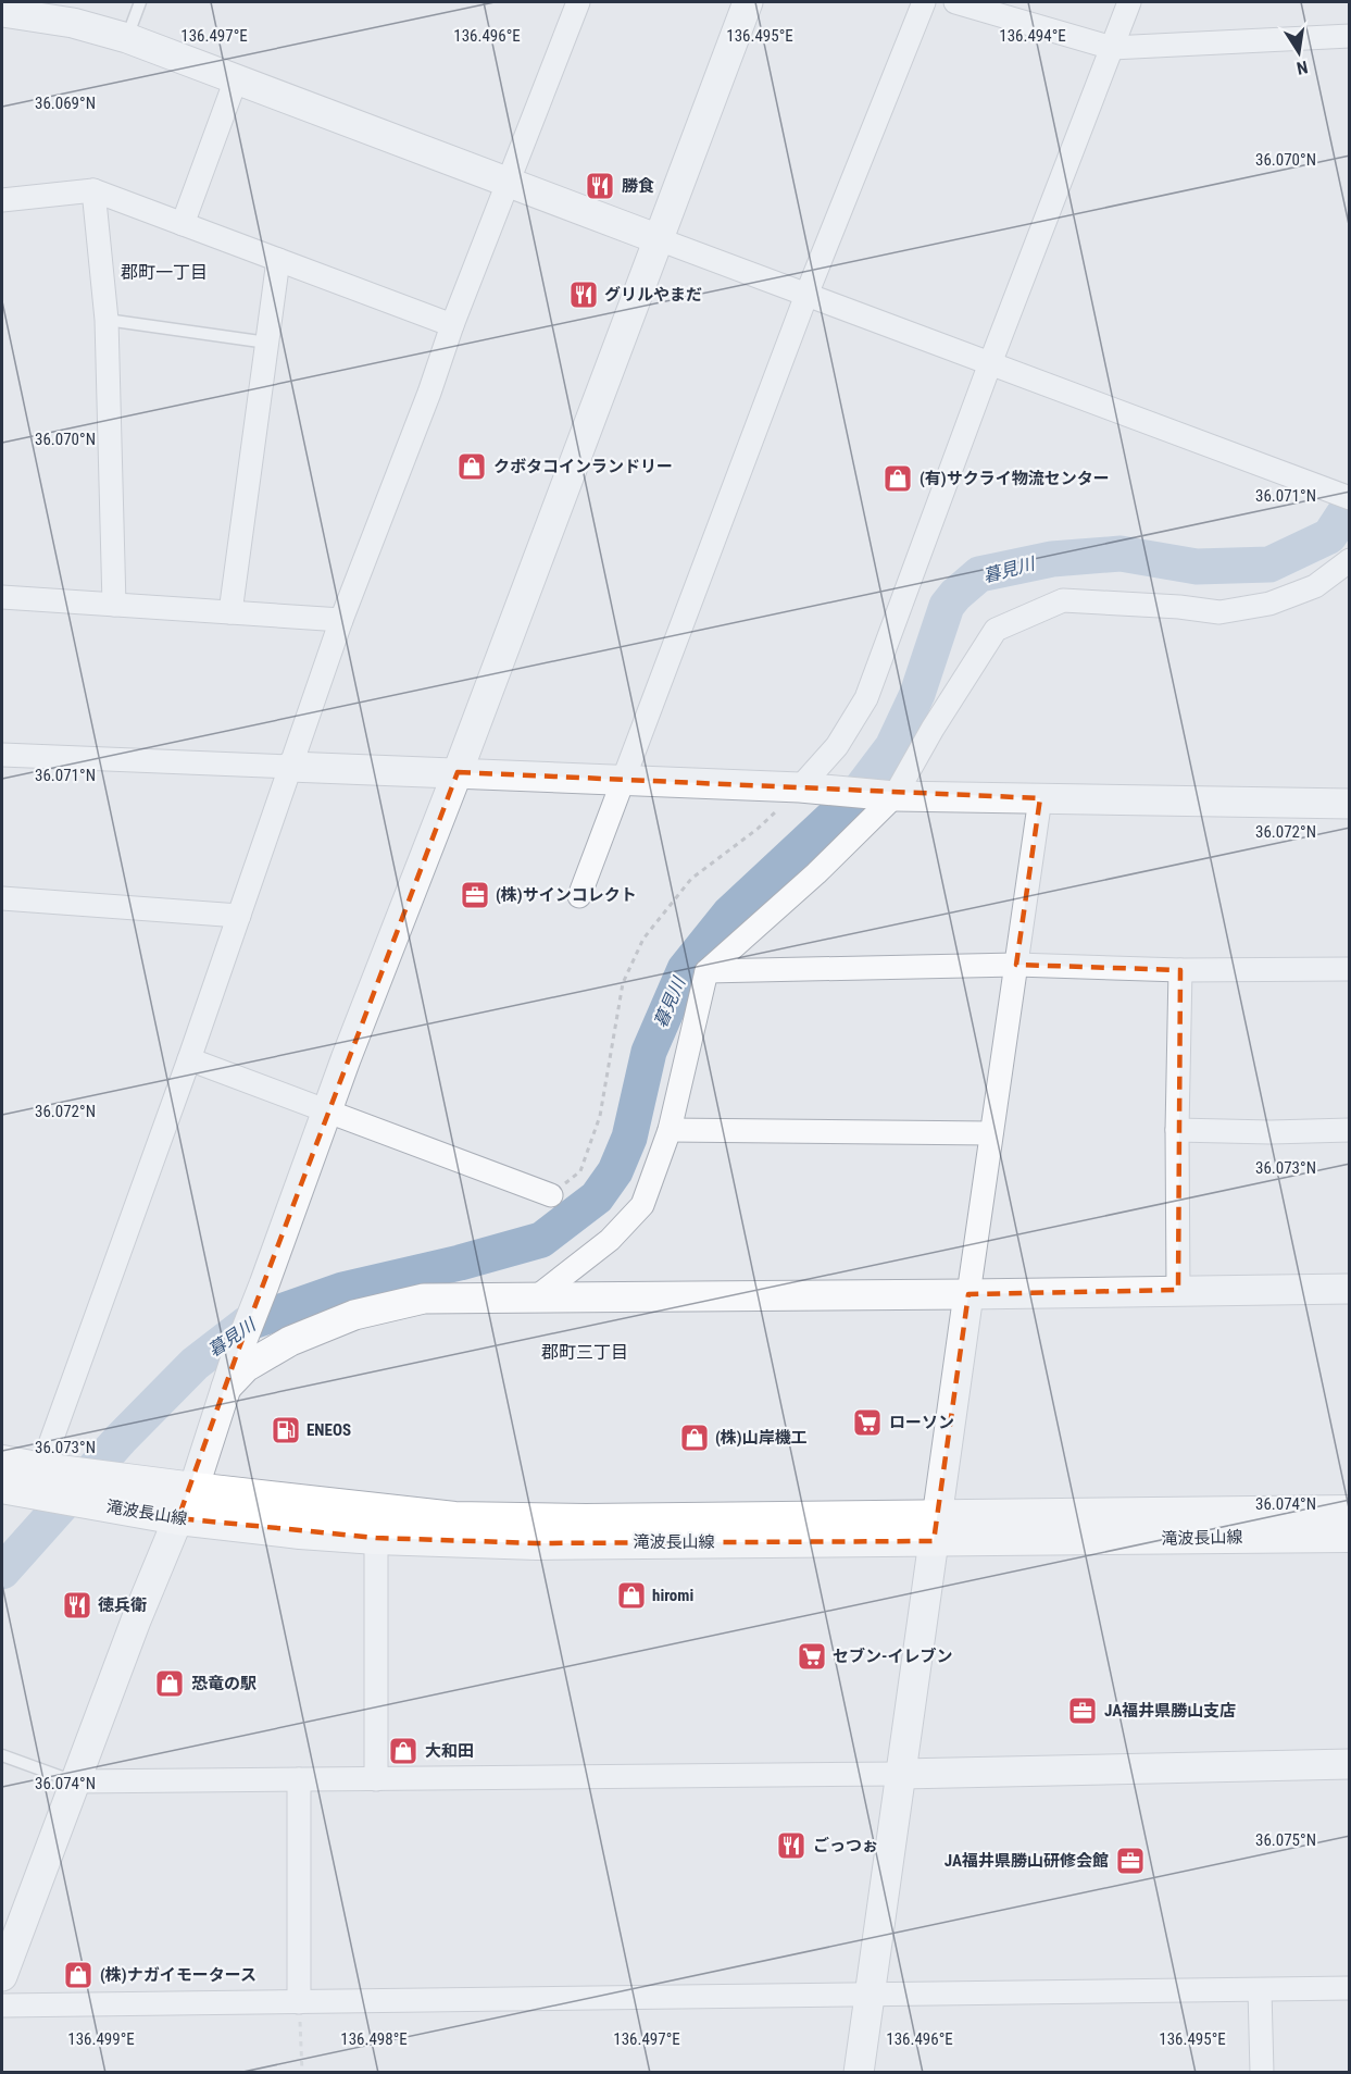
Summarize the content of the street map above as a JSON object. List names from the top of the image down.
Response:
{
  "streets": {
    "main road": ["滝波長山線"]
  },
  "districts": ["郡町一丁目", "郡町三丁目"],
  "water": ["暮見川"],
  "places": {
    "restaurant": [
      "勝食",
      "グリルやまだ",
      "徳兵衛",
      "ごっつぉ"
    ],
    "shop": [
      "クボタコインランドリー",
      "(有)サクライ物流センター",
      "(株)山岸機工",
      "hiromi",
      "恐竜の駅",
      "大和田",
      "(株)ナガイモータース"
    ],
    "office": ["(株)サインコレクト", "JA福井県勝山支店", "JA福井県勝山研修会館"],
    "supermarket": ["ローソン", "セブン-イレブン"],
    "fuel station": ["ENEOS"]
  },
  "north": "bottom",
  "coordinates": [
    "136.497°E",
    "136.496°E",
    "136.495°E",
    "136.494°E",
    "36.069°N",
    "36.070°N",
    "36.071°N",
    "36.072°N",
    "36.073°N",
    "36.074°N",
    "36.075°N",
    "136.499°E",
    "136.498°E"
  ]
}
